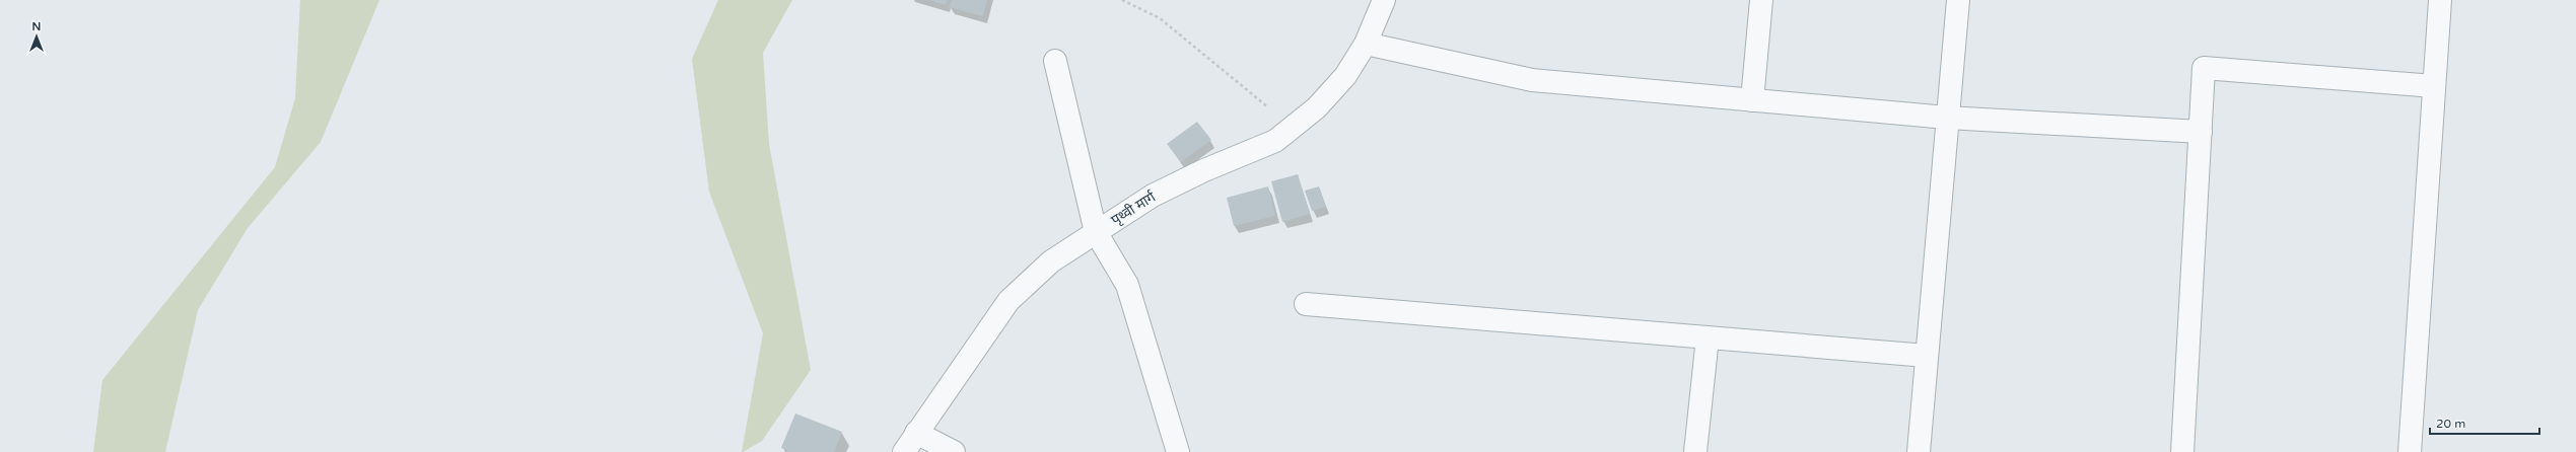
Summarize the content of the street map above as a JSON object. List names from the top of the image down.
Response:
{
  "streets": {
    "street": ["पृथ्वी मार्ग"]
  },
  "scale_bar": "20 m",
  "north": "top"
}
